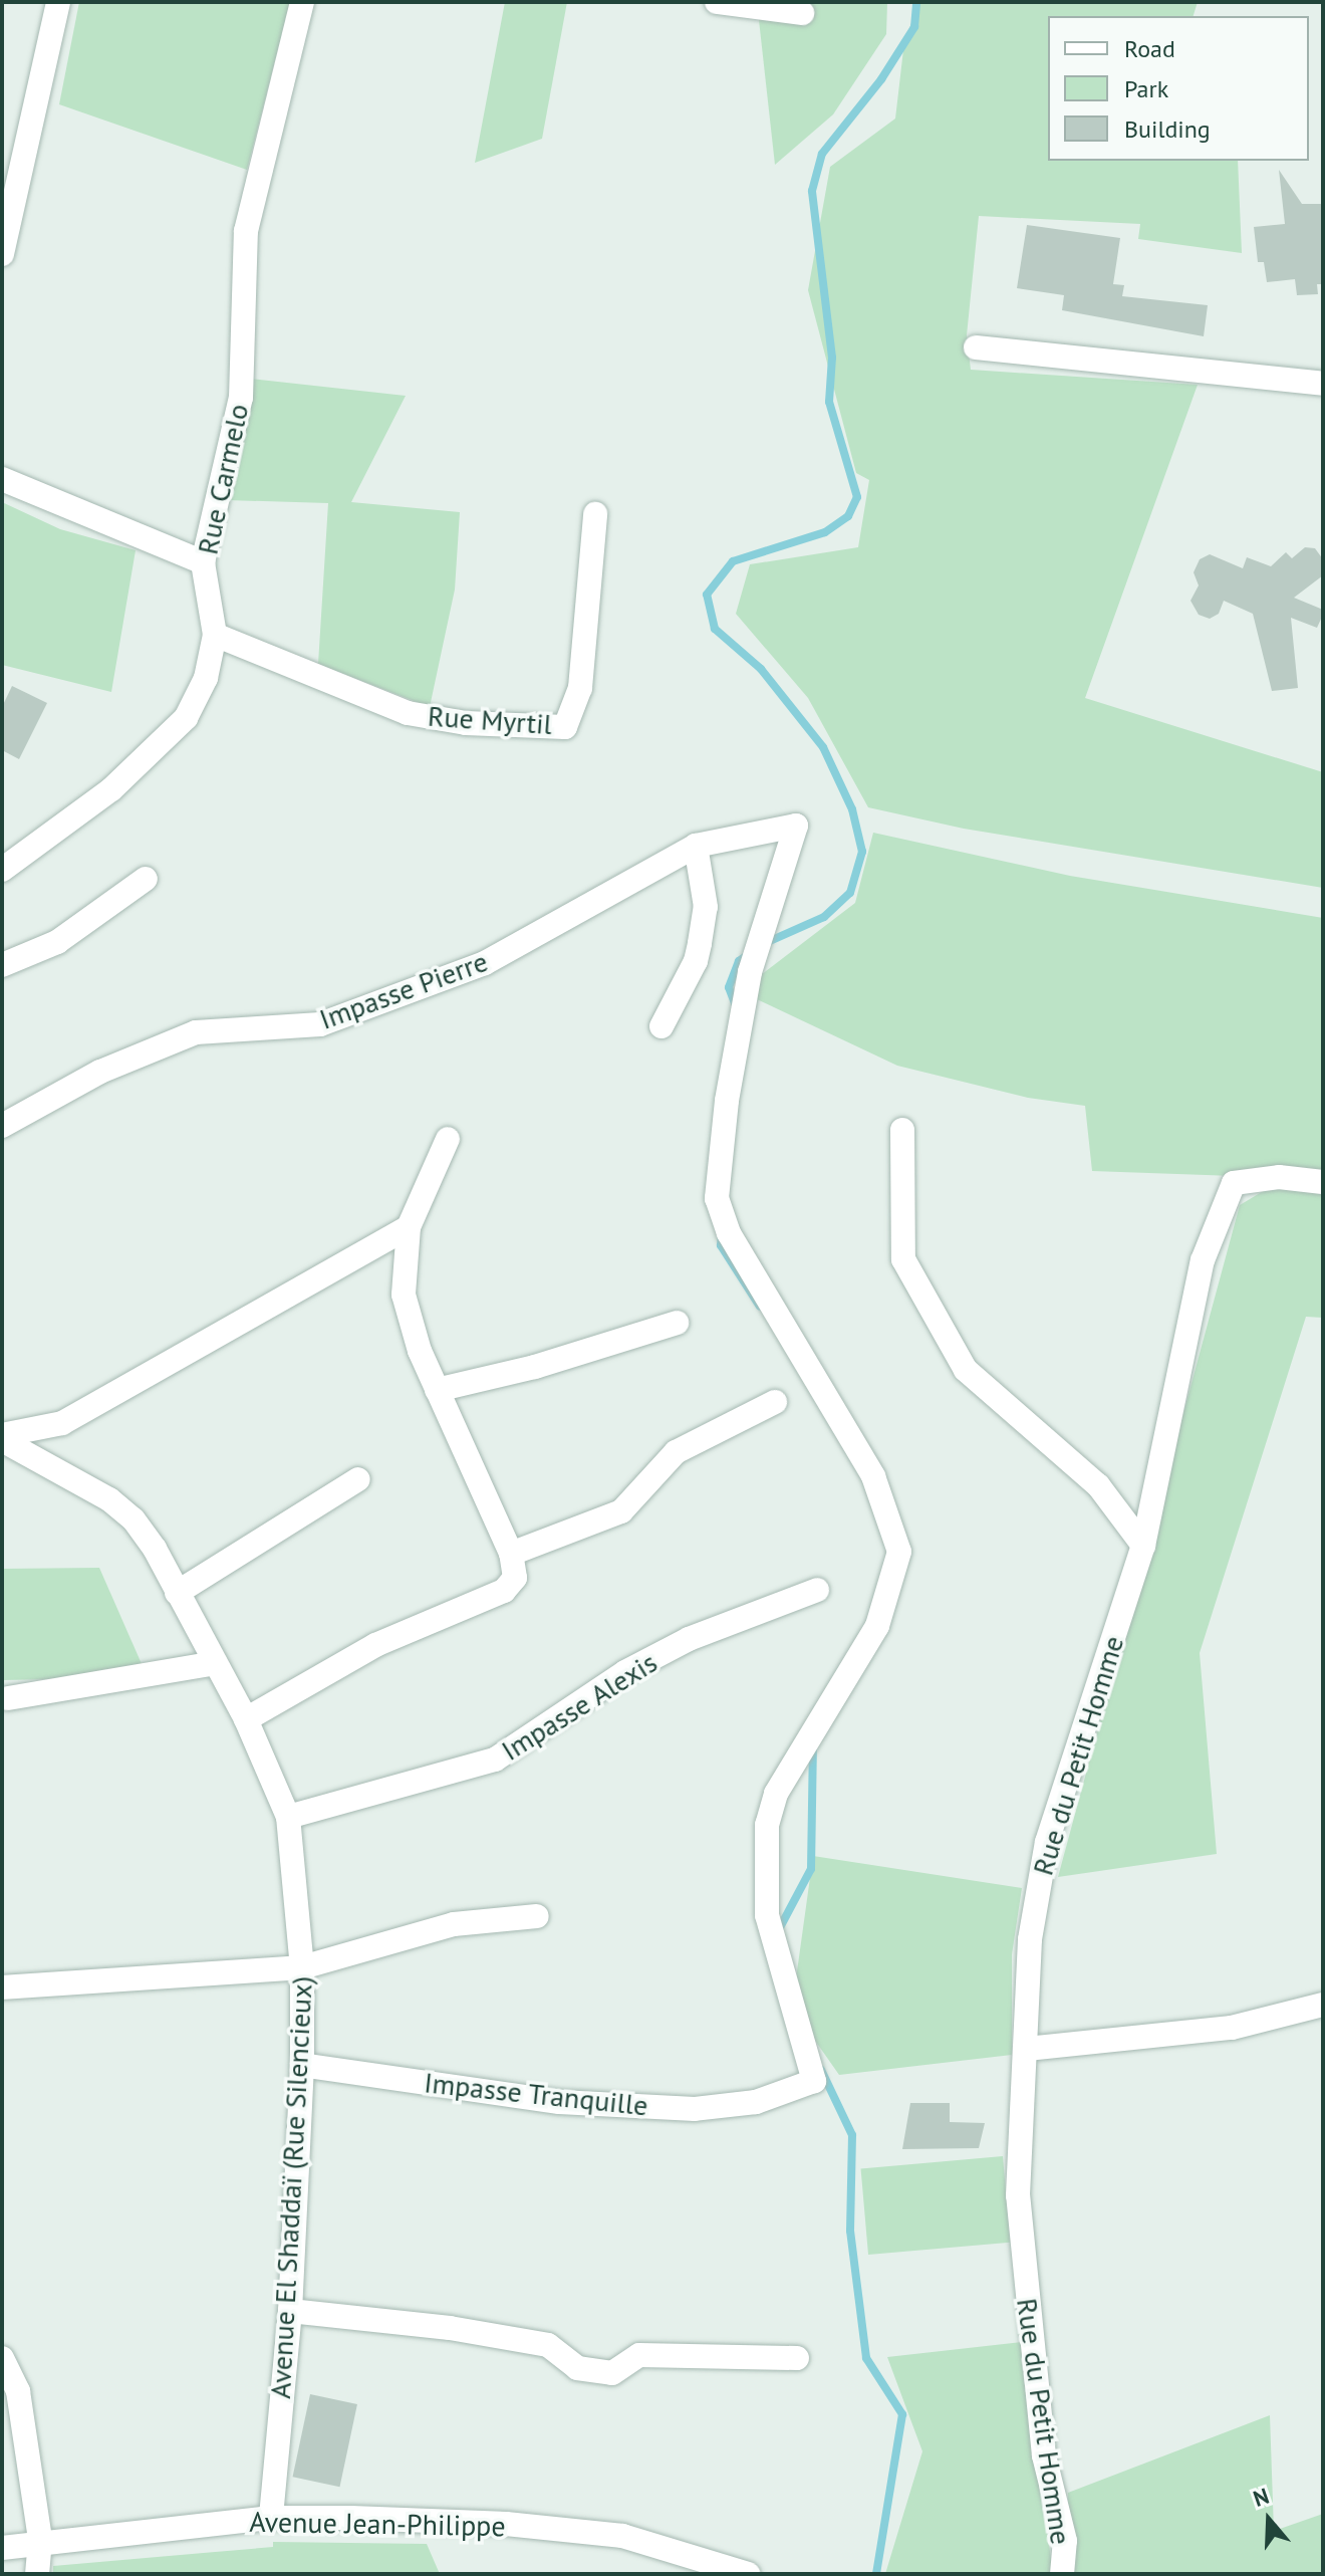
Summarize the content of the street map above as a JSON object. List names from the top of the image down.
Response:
{
  "streets": {
    "street": [
      "Rue Carmelo",
      "Rue Myrtil",
      "Impasse Pierre",
      "Impasse Alexis",
      "Rue du Petit Homme",
      "Impasse Tranquille",
      "Avenue El Shaddaï (Rue Silencieux)",
      "Avenue Jean-Philippe"
    ]
  },
  "crossings": [
    ["Rue Carmelo", "Rue Myrtil"],
    ["Impasse Pierre", "Impasse Tranquille"],
    ["Impasse Alexis", "Avenue El Shaddaï (Rue Silencieux)"],
    ["Impasse Tranquille", "Avenue El Shaddaï (Rue Silencieux)"],
    ["Avenue El Shaddaï (Rue Silencieux)", "Avenue Jean-Philippe"]
  ],
  "legend": ["Road", "Park", "Building"],
  "north": "top"
}
